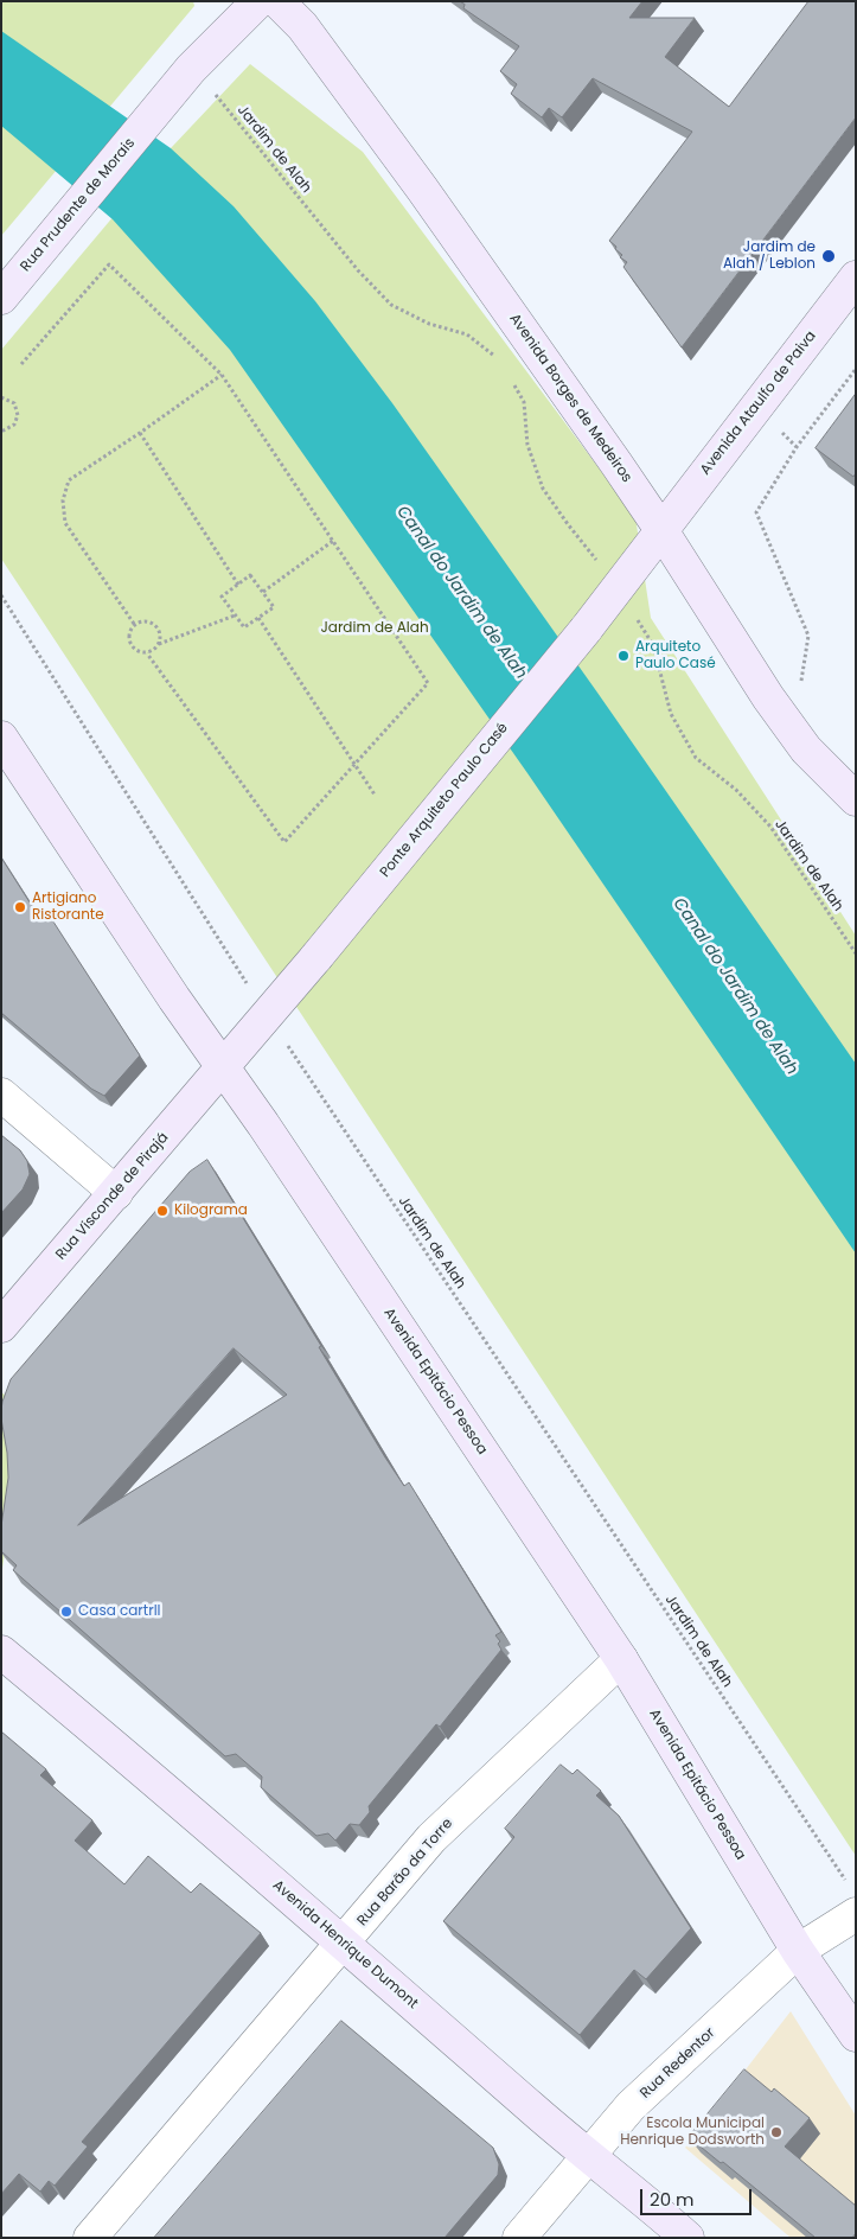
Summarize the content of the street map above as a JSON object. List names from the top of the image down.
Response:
{
  "streets": {
    "main road": [
      "Rua Prudente de Morais",
      "Avenida Borges de Medeiros",
      "Avenida Ataulfo de Paiva",
      "Ponte Arquiteto Paulo Casé",
      "Rua Visconde de Pirajá",
      "Avenida Epitácio Pessoa",
      "Avenida Henrique Dumont"
    ],
    "street": ["Rua Barão da Torre", "Rua Redentor"],
    "path": ["Jardim de Alah"]
  },
  "crossings": [
    ["Jardim de Alah", "Rua Prudente de Morais"],
    ["Jardim de Alah", "Ponte Arquiteto Paulo Casé"],
    ["Jardim de Alah", "Rua Redentor"],
    ["Avenida Borges de Medeiros", "Avenida Ataulfo de Paiva"],
    ["Avenida Borges de Medeiros", "Ponte Arquiteto Paulo Casé"],
    ["Avenida Ataulfo de Paiva", "Ponte Arquiteto Paulo Casé"],
    ["Ponte Arquiteto Paulo Casé", "Rua Visconde de Pirajá"],
    ["Ponte Arquiteto Paulo Casé", "Avenida Epitácio Pessoa"],
    ["Rua Visconde de Pirajá", "Avenida Epitácio Pessoa"],
    ["Avenida Epitácio Pessoa", "Rua Barão da Torre"],
    ["Avenida Epitácio Pessoa", "Rua Redentor"],
    ["Rua Barão da Torre", "Avenida Henrique Dumont"],
    ["Avenida Henrique Dumont", "Rua Redentor"]
  ],
  "water": ["Canal do Jardim de Alah"],
  "parks": ["Jardim de Alah"],
  "places": [
    "Jardim de Alah / Leblon",
    "Arquiteto Paulo Casé",
    "Artigiano Ristorante",
    "Kilograma",
    "Casa cartrll",
    "Escola Municipal Henrique Dodsworth"
  ],
  "scale_bar": "20 m"
}
